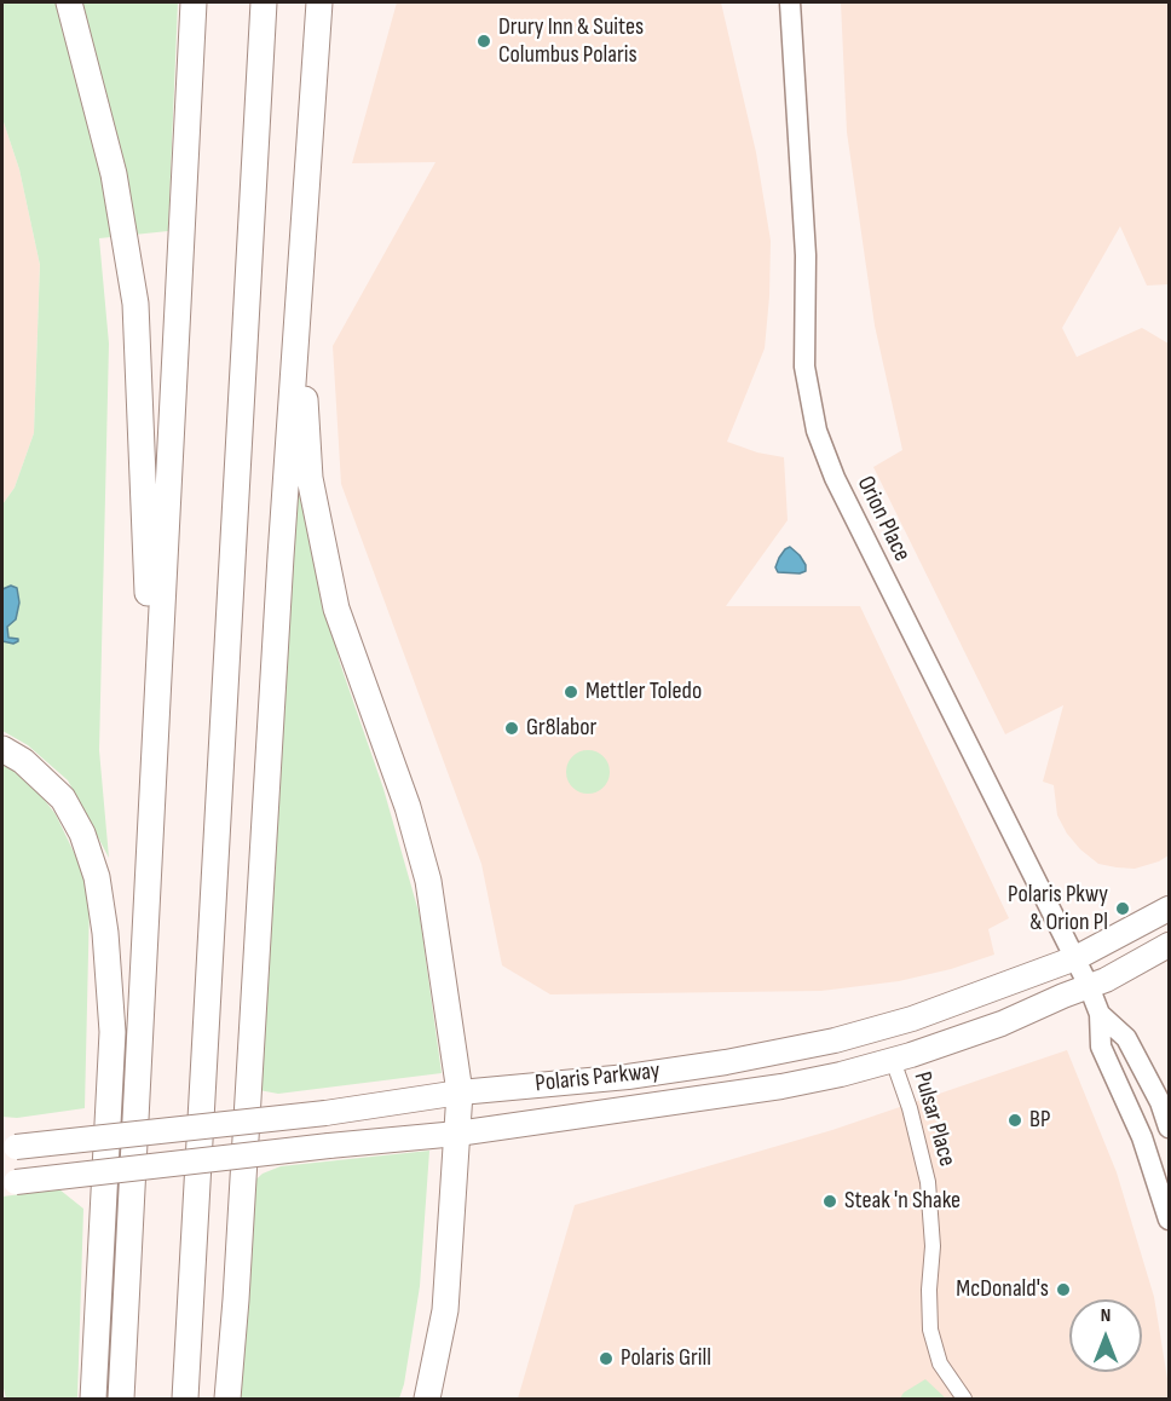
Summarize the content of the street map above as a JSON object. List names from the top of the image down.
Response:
{
  "streets": {
    "main road": ["Orion Place", "Polaris Parkway"],
    "street": ["Pulsar Place"]
  },
  "crossings": [
    ["Orion Place", "Polaris Parkway"],
    ["Polaris Parkway", "Pulsar Place"]
  ],
  "places": [
    "Drury Inn & Suites Columbus Polaris",
    "Mettler Toledo",
    "Gr8labor",
    "Polaris Pkwy & Orion Pl",
    "BP",
    "Steak 'n Shake",
    "McDonald's",
    "Polaris Grill"
  ],
  "north": "top"
}
